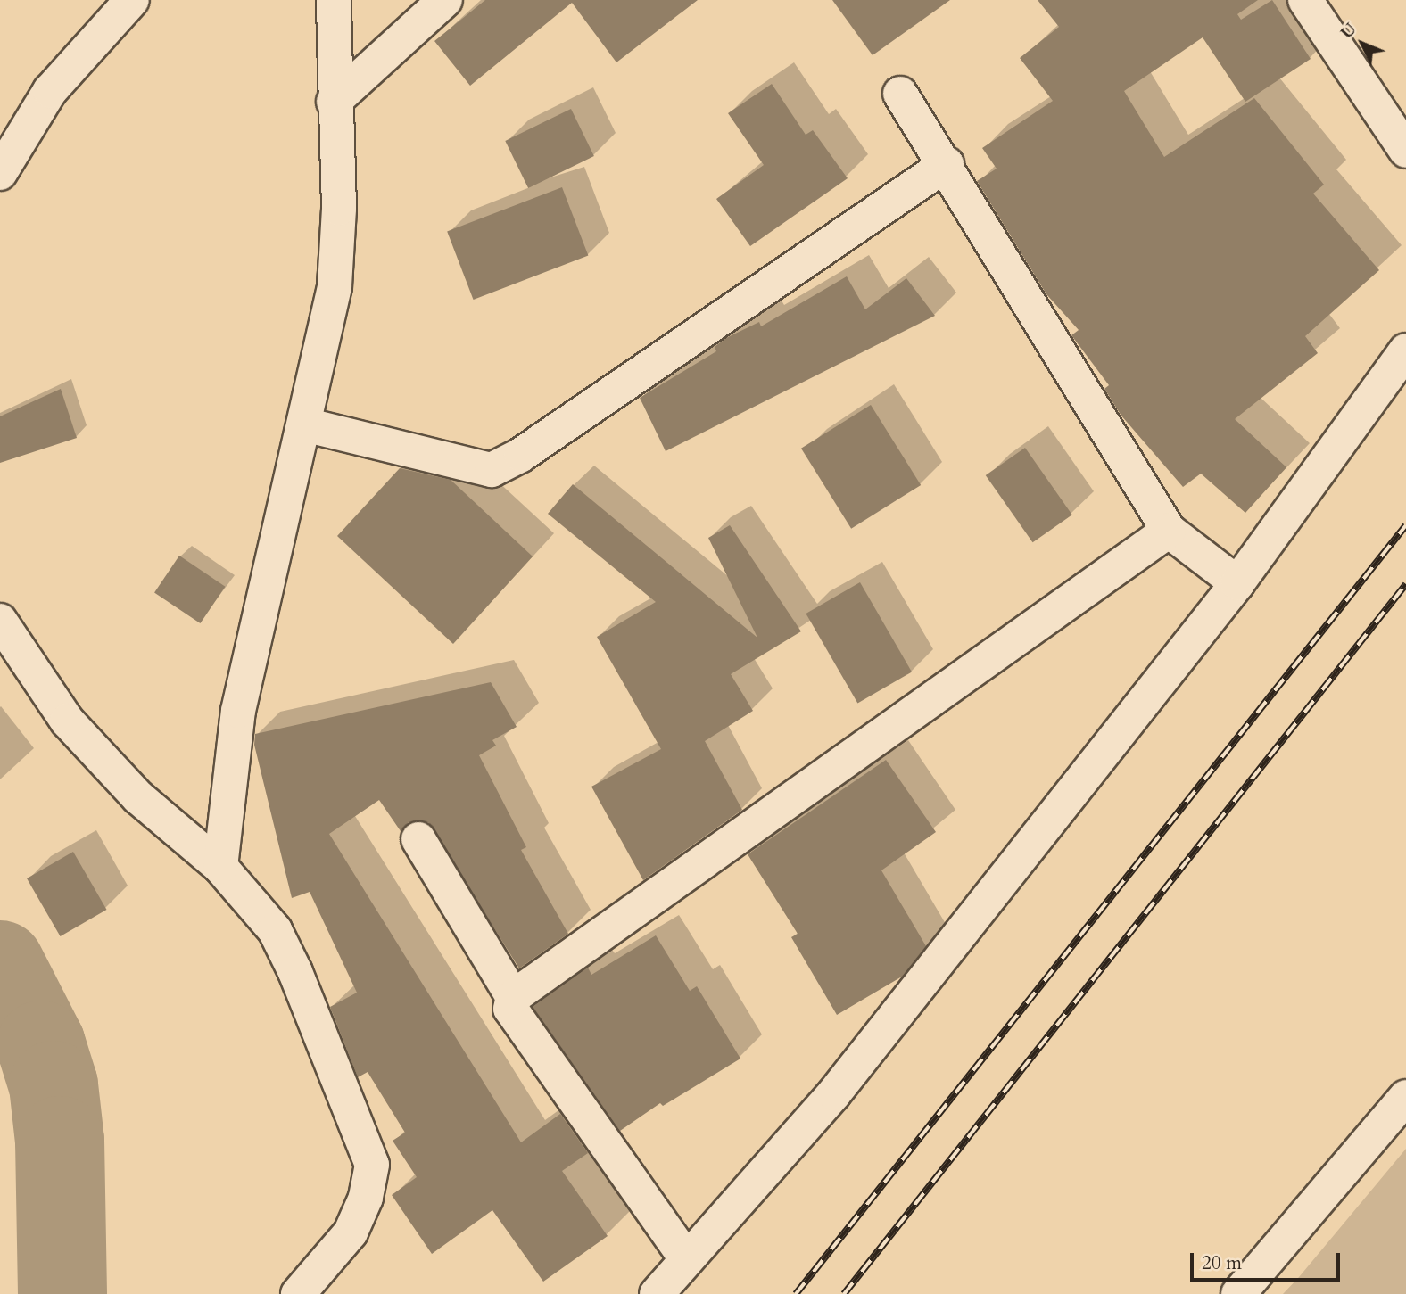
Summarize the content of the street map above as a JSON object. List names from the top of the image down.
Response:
{
  "scale_bar": "20 m",
  "north": "top left"
}
